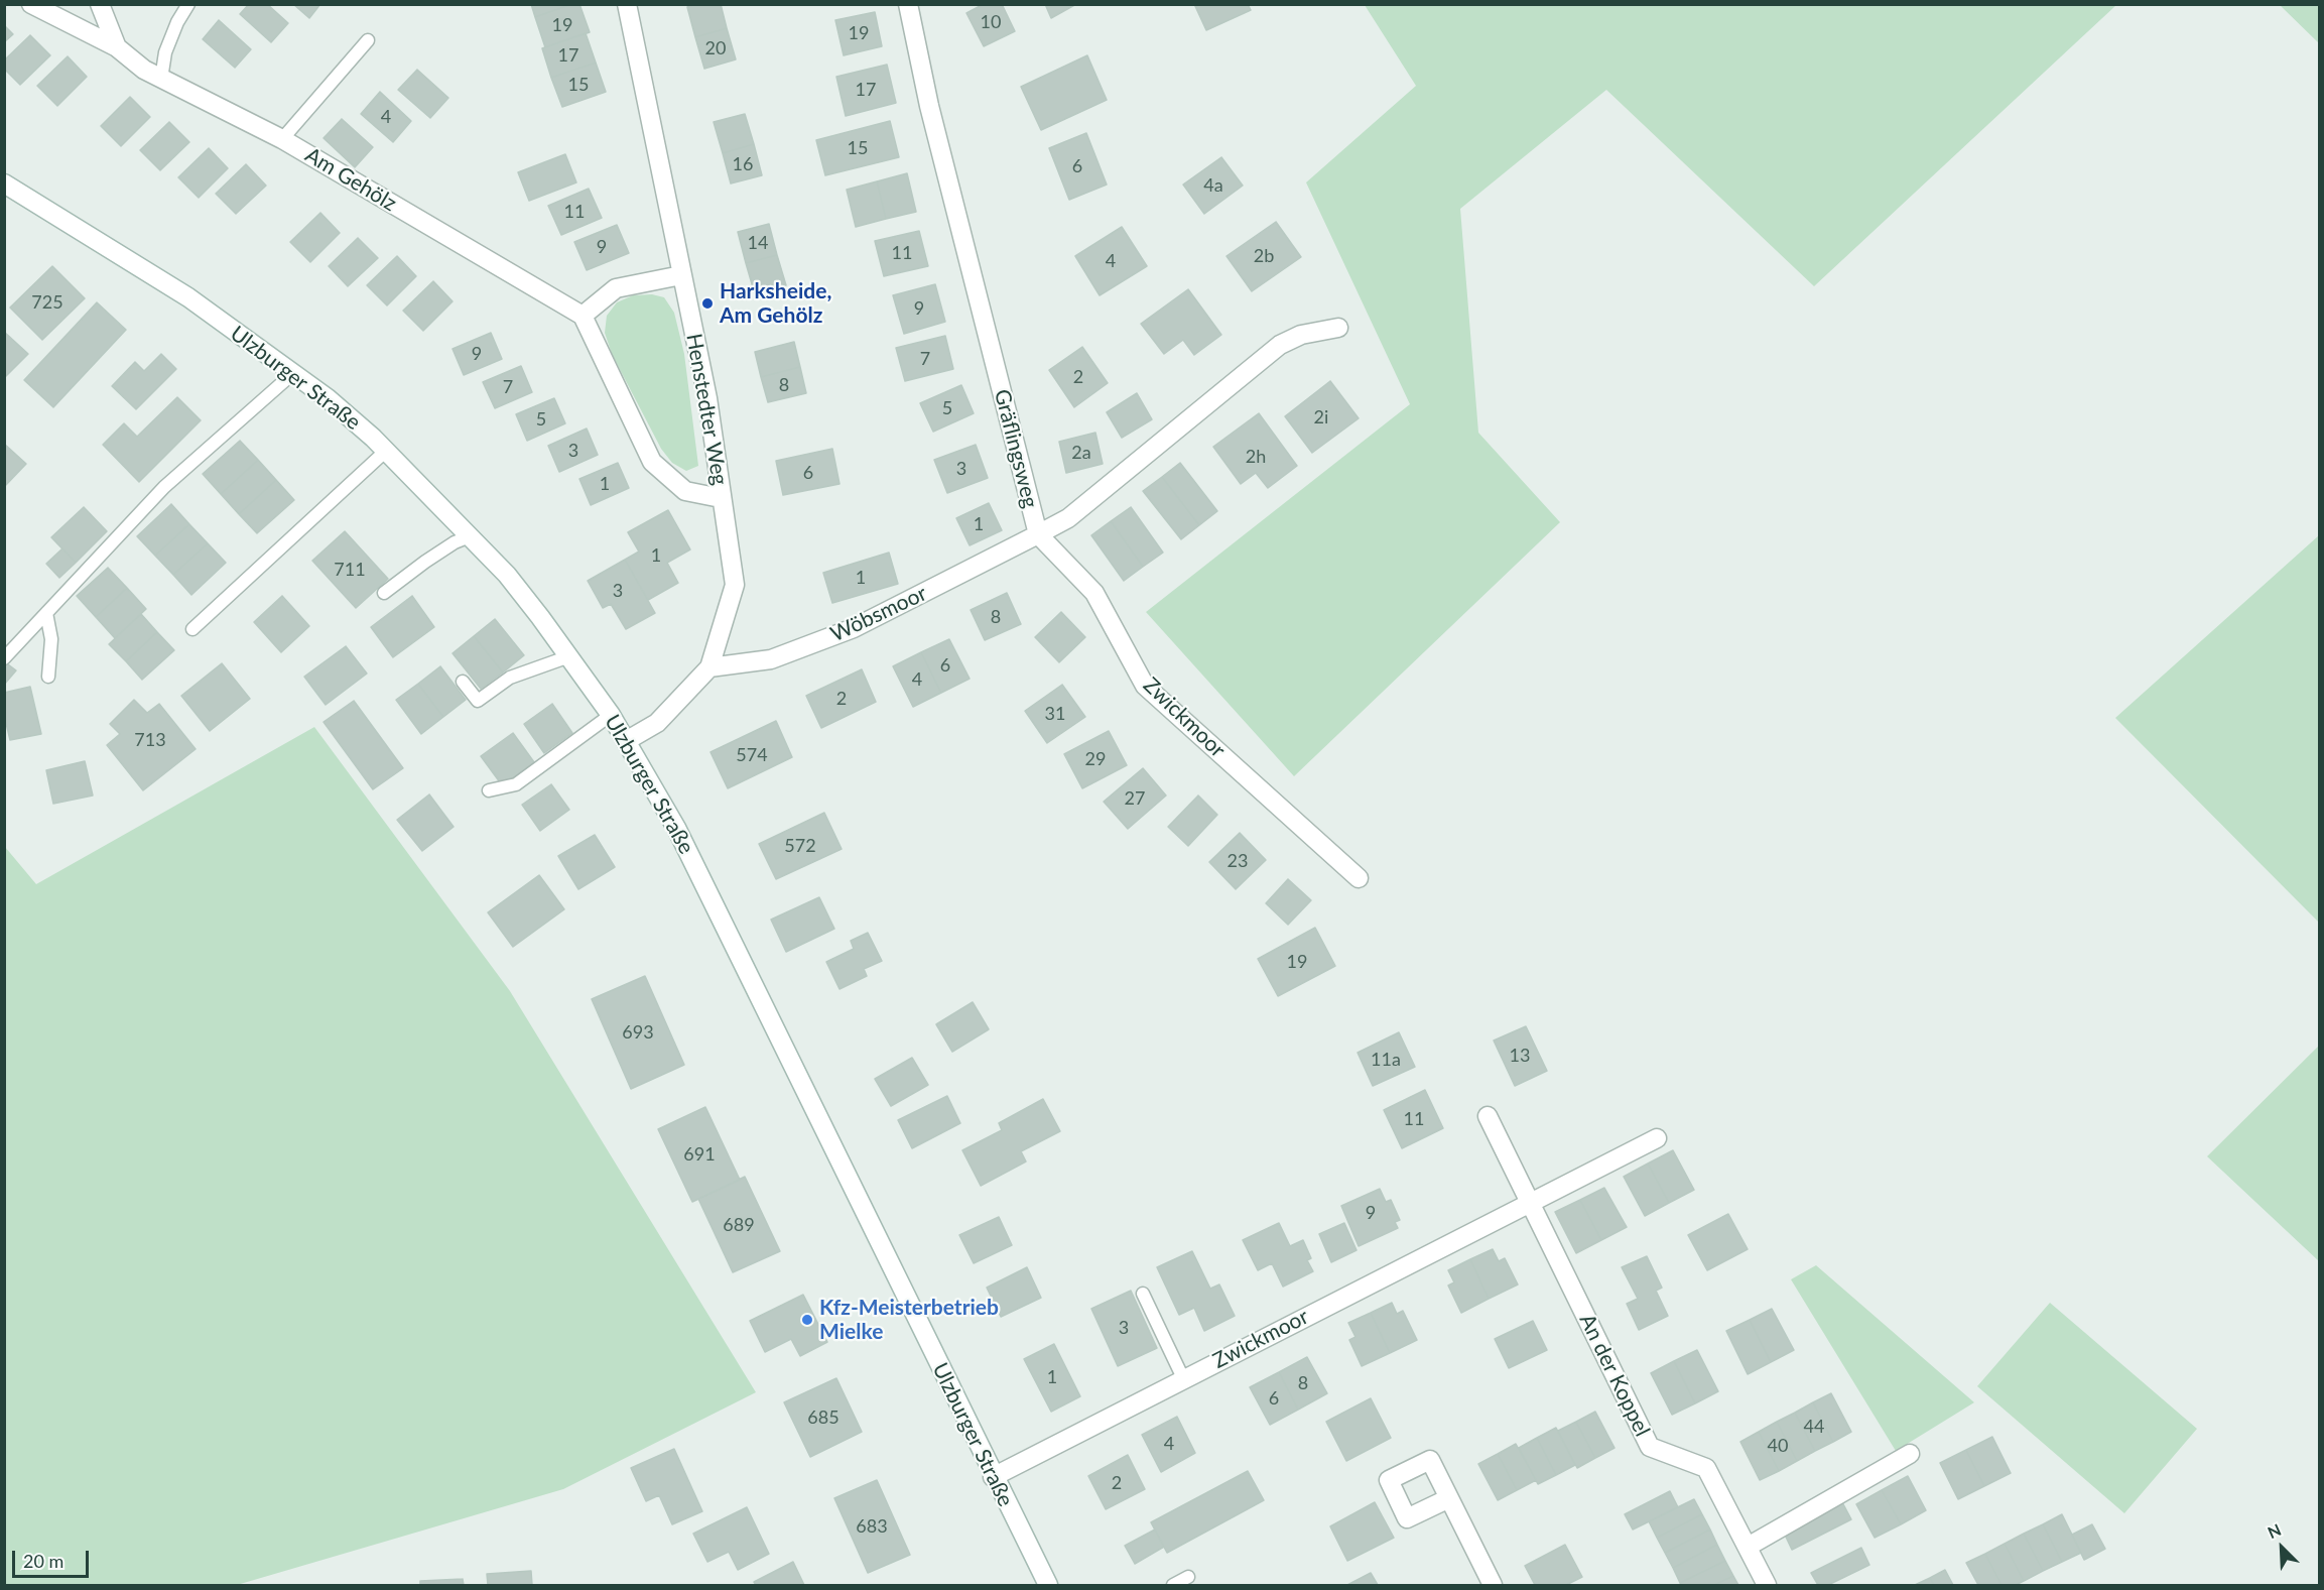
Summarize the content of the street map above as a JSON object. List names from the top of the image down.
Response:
{
  "streets": {
    "street": [
      "Am Gehölz",
      "Ulzburger Straße",
      "Henstedter Weg",
      "Gräflingsweg",
      "Wöbsmoor",
      "Zwickmoor",
      "An der Koppel"
    ]
  },
  "crossings": [
    ["Ulzburger Straße", "Henstedter Weg"],
    ["Ulzburger Straße", "Zwickmoor"],
    ["Henstedter Weg", "Wöbsmoor"],
    ["Gräflingsweg", "Wöbsmoor"],
    ["Gräflingsweg", "Zwickmoor"],
    ["Wöbsmoor", "Zwickmoor"],
    ["Zwickmoor", "An der Koppel"]
  ],
  "places": ["Harksheide, Am Gehölz", "Kfz-Meisterbetrieb Mielke"],
  "house_numbers": [
    "10",
    "19",
    "19",
    "20",
    "17",
    "15",
    "17",
    "4",
    "15",
    "16",
    "6",
    "4a",
    "11",
    "14",
    "9",
    "11",
    "2b",
    "4",
    "725",
    "9",
    "9",
    "7",
    "2",
    "8",
    "7",
    "5",
    "2i",
    "5",
    "3",
    "2a",
    "2h",
    "3",
    "6",
    "1",
    "1",
    "1",
    "711",
    "1",
    "3",
    "8",
    "6",
    "4",
    "2",
    "31",
    "713",
    "574",
    "29",
    "27",
    "572",
    "23",
    "19",
    "693",
    "13",
    "11a",
    "11",
    "691",
    "9",
    "689",
    "3",
    "1",
    "8",
    "6",
    "685",
    "44",
    "4",
    "40",
    "2",
    "683"
  ],
  "scale_bar": "20 m",
  "north": "top left"
}
